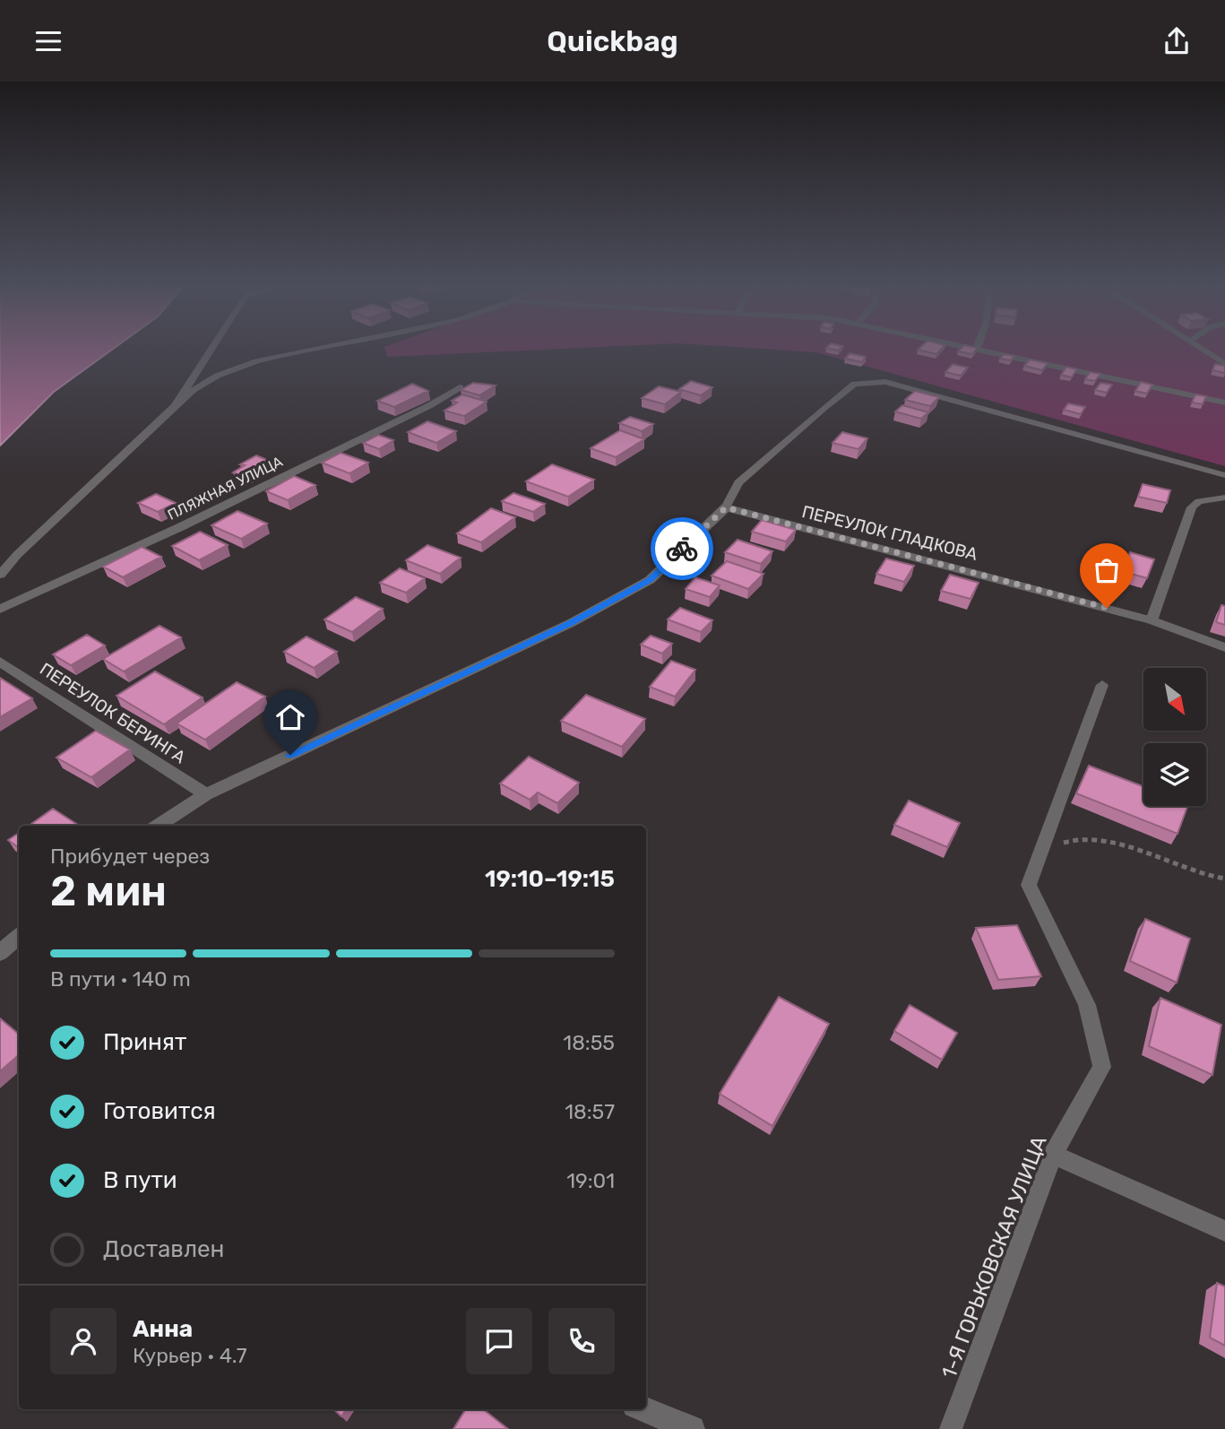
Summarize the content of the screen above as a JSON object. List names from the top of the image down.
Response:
{
  "streets": {
    "street": ["ПЛЯЖНАЯ УЛИЦА", "ПЕРЕУЛОК ГЛАДКОВА", "ПЕРЕУЛОК БЕРИНГА"],
    "lane": ["1-Я ГОРЬКОВСКАЯ УЛИЦА"]
  },
  "north": "bottom right",
  "page": {
    "header": "Quickbag",
    "heading": ["2 мин", "Прибудет через", "19:10–19:15"],
    "panel": ["Анна", "Курьер · 4.7"],
    "bar": "В пути · 140 m",
    "list": [
      ["Принят", "18:55"],
      ["Готовится", "18:57"],
      ["В пути", "19:01"],
      "Доставлен"
    ]
  }
}
